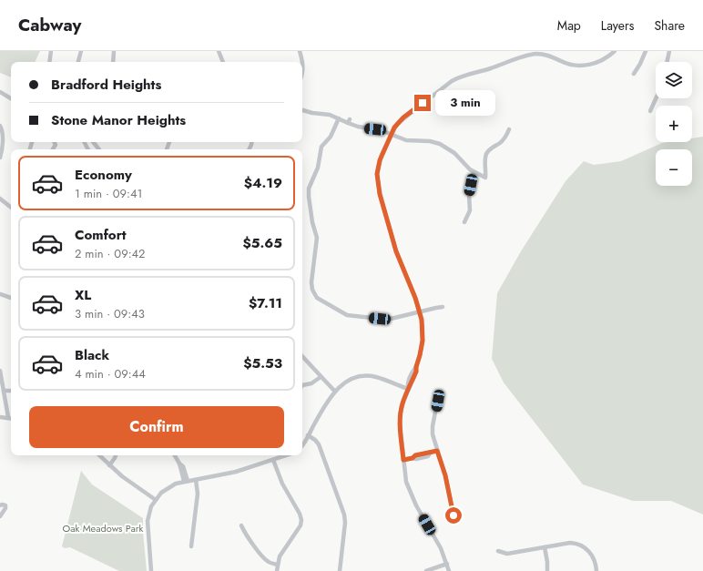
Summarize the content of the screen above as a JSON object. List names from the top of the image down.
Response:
{
  "parks": ["Oak Meadows Park"],
  "page": {
    "header": "Cabway",
    "nav": ["Map", "Layers", "Share"],
    "map_buttons": ["+", "−"],
    "banner": ["Bradford Heights", "Stone Manor Heights"],
    "bubble": "3 min",
    "list": [
      {
        "name": "Economy",
        "note": "1 min · 09:41",
        "value": "$4.19"
      },
      {
        "name": "Comfort",
        "note": "2 min · 09:42",
        "value": "$5.65"
      },
      {
        "name": "XL",
        "note": "3 min · 09:43",
        "value": "$7.11"
      },
      {
        "name": "Black",
        "note": "4 min · 09:44",
        "value": "$5.53"
      }
    ],
    "buttons": "Confirm"
  }
}
